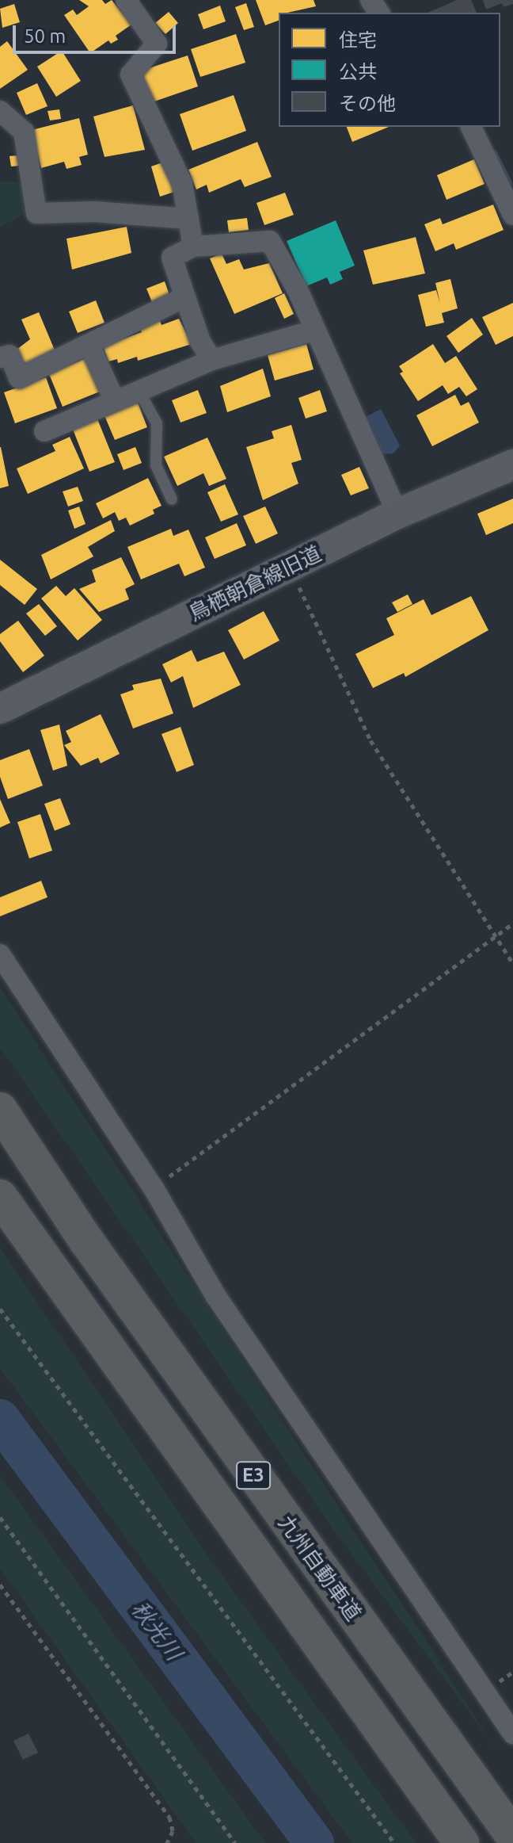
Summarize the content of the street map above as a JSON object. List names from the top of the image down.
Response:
{
  "streets": {
    "highway": ["E3", "九州自動車道"],
    "street": ["鳥栖朝倉線旧道"]
  },
  "water": ["秋光川"],
  "legend": ["住宅", "公共", "その他"],
  "scale_bar": "50 m"
}
